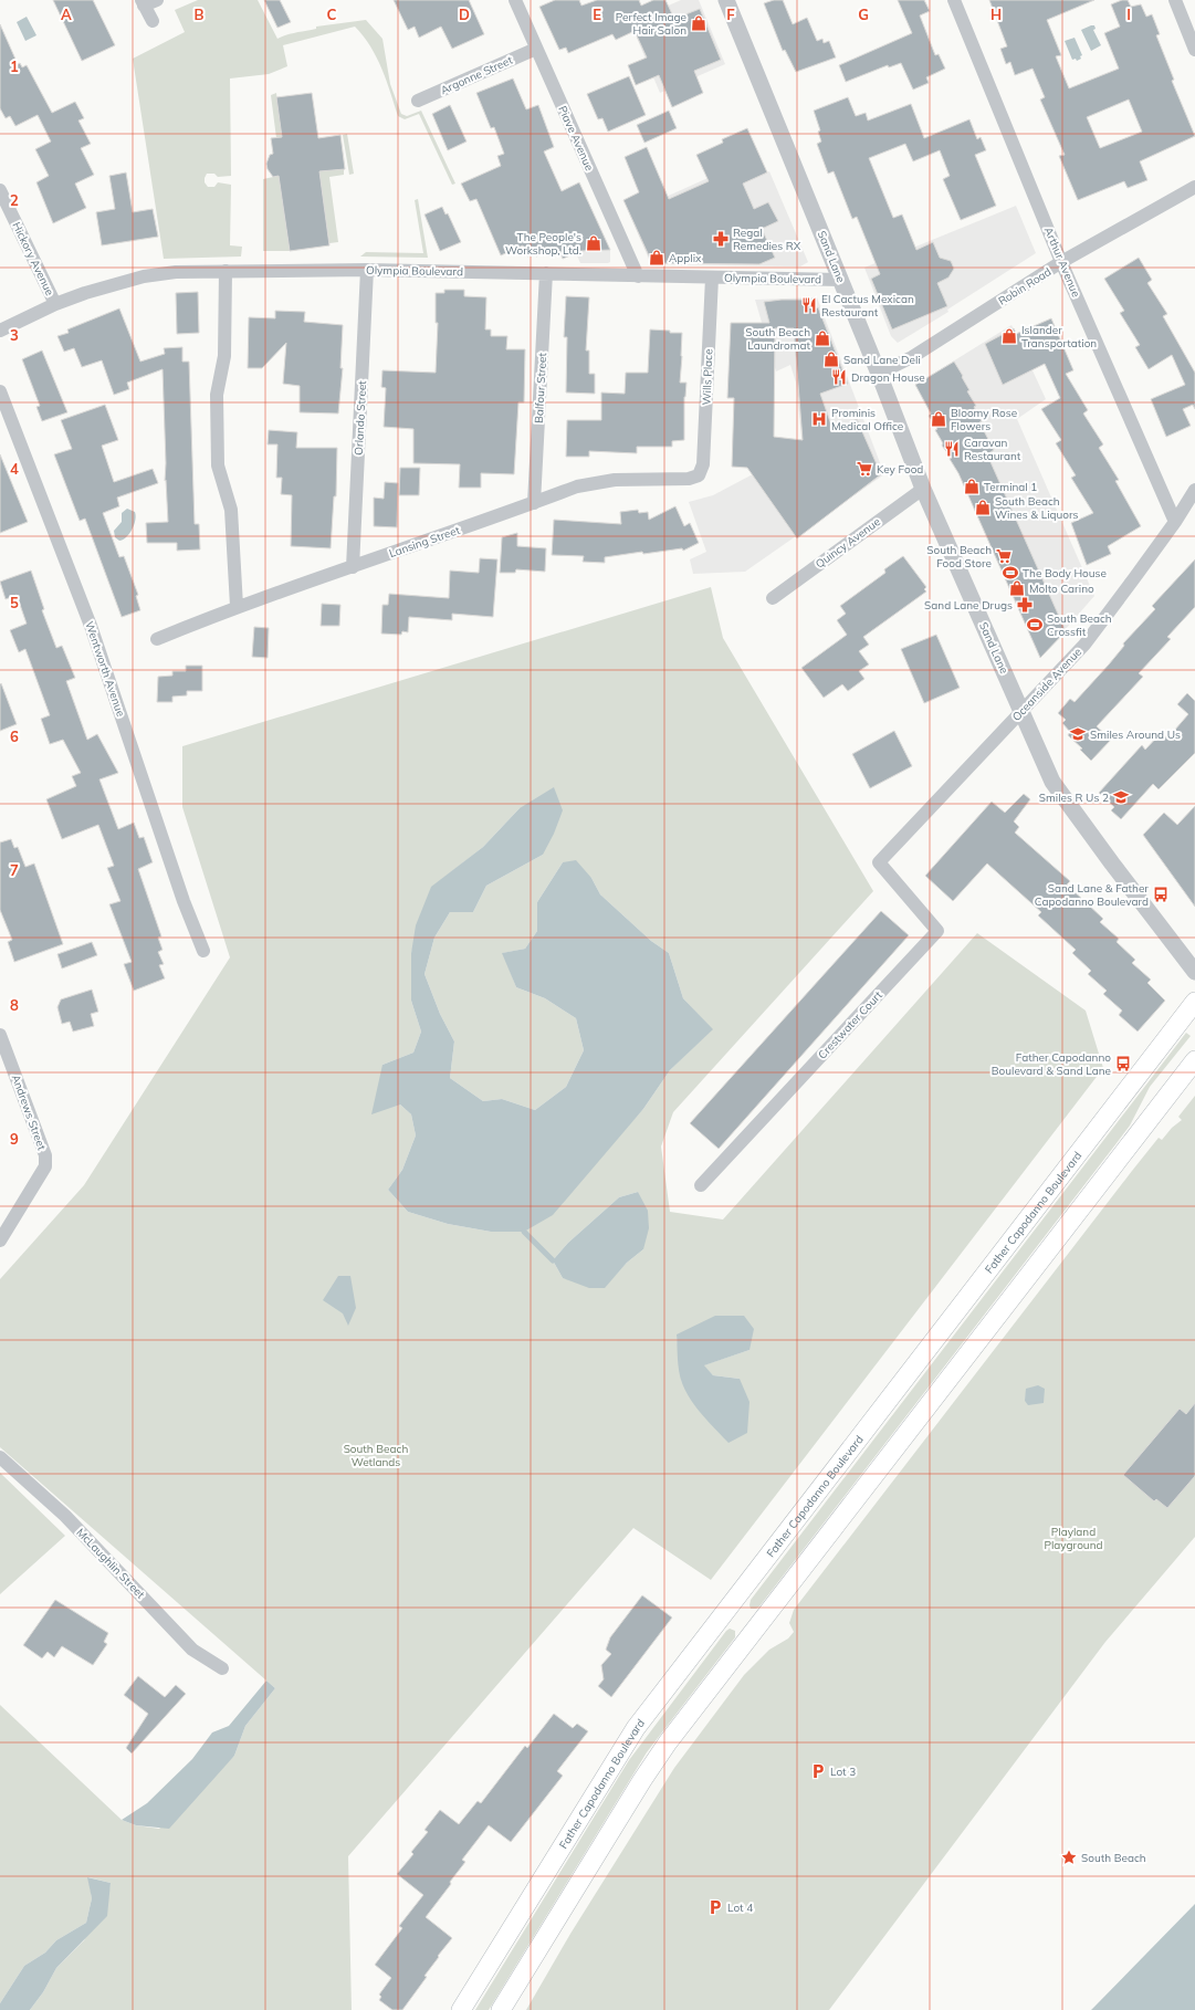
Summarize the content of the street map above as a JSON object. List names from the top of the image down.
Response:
{
  "streets": {
    "main road": ["Father Capodanno Boulevard"],
    "street": [
      "Argonne Street",
      "Piave Avenue",
      "Sand Lane",
      "Hickory Avenue",
      "Arthur Avenue",
      "Olympia Boulevard",
      "Robin Road",
      "Wills Place",
      "Balfour Street",
      "Orlando Street",
      "Lansing Street",
      "Quincy Avenue",
      "Wentworth Avenue",
      "Oceanside Avenue",
      "Crestwater Court",
      "Andrews Street",
      "McLaughlin Street"
    ]
  },
  "crossings": [
    ["Argonne Street", "Piave Avenue"],
    ["Piave Avenue", "Olympia Boulevard"],
    ["Sand Lane", "Olympia Boulevard"],
    ["Sand Lane", "Robin Road"],
    ["Sand Lane", "Quincy Avenue"],
    ["Sand Lane", "Oceanside Avenue"],
    ["Hickory Avenue", "Olympia Boulevard"],
    ["Arthur Avenue", "Robin Road"],
    ["Arthur Avenue", "Oceanside Avenue"],
    ["Olympia Boulevard", "Wills Place"],
    ["Olympia Boulevard", "Balfour Street"],
    ["Olympia Boulevard", "Orlando Street"],
    ["Wills Place", "Lansing Street"],
    ["Balfour Street", "Lansing Street"],
    ["Orlando Street", "Lansing Street"],
    ["Oceanside Avenue", "Crestwater Court"]
  ],
  "parks": ["South Beach Wetlands", "Playland Playground"],
  "places": {
    "shop": [
      "Perfect Image Hair Salon",
      "The People's Workshop, Ltd.",
      "Applix",
      "Islander Transportation",
      "South Beach Laundromat",
      "Sand Lane Deli",
      "Bloomy Rose Flowers",
      "Terminal 1",
      "South Beach Wines & Liquors",
      "Molto Carino"
    ],
    "pharmacy": ["Regal Remedies RX", "Sand Lane Drugs"],
    "restaurant": ["El Cactus Mexican Restaurant", "Dragon House", "Caravan Restaurant"],
    "hospital": ["Prominis Medical Office"],
    "supermarket": ["Key Food", "South Beach Food Store"],
    "sports": ["The Body House", "South Beach Crossfit"],
    "school or university": ["Smiles Around Us", "Smiles R Us 2"],
    "bus stop": ["Sand Lane & Father Capodanno Boulevard", "Father Capodanno Boulevard & Sand Lane"],
    "parking": ["Lot 3", "Lot 4"],
    "place": ["South Beach"]
  },
  "grid": {
    "columns": [
      "A",
      "B",
      "C",
      "D",
      "E",
      "F",
      "G",
      "H",
      "I"
    ],
    "rows": [
      "1",
      "2",
      "3",
      "4",
      "5",
      "6",
      "7",
      "8",
      "9"
    ]
  }
}
